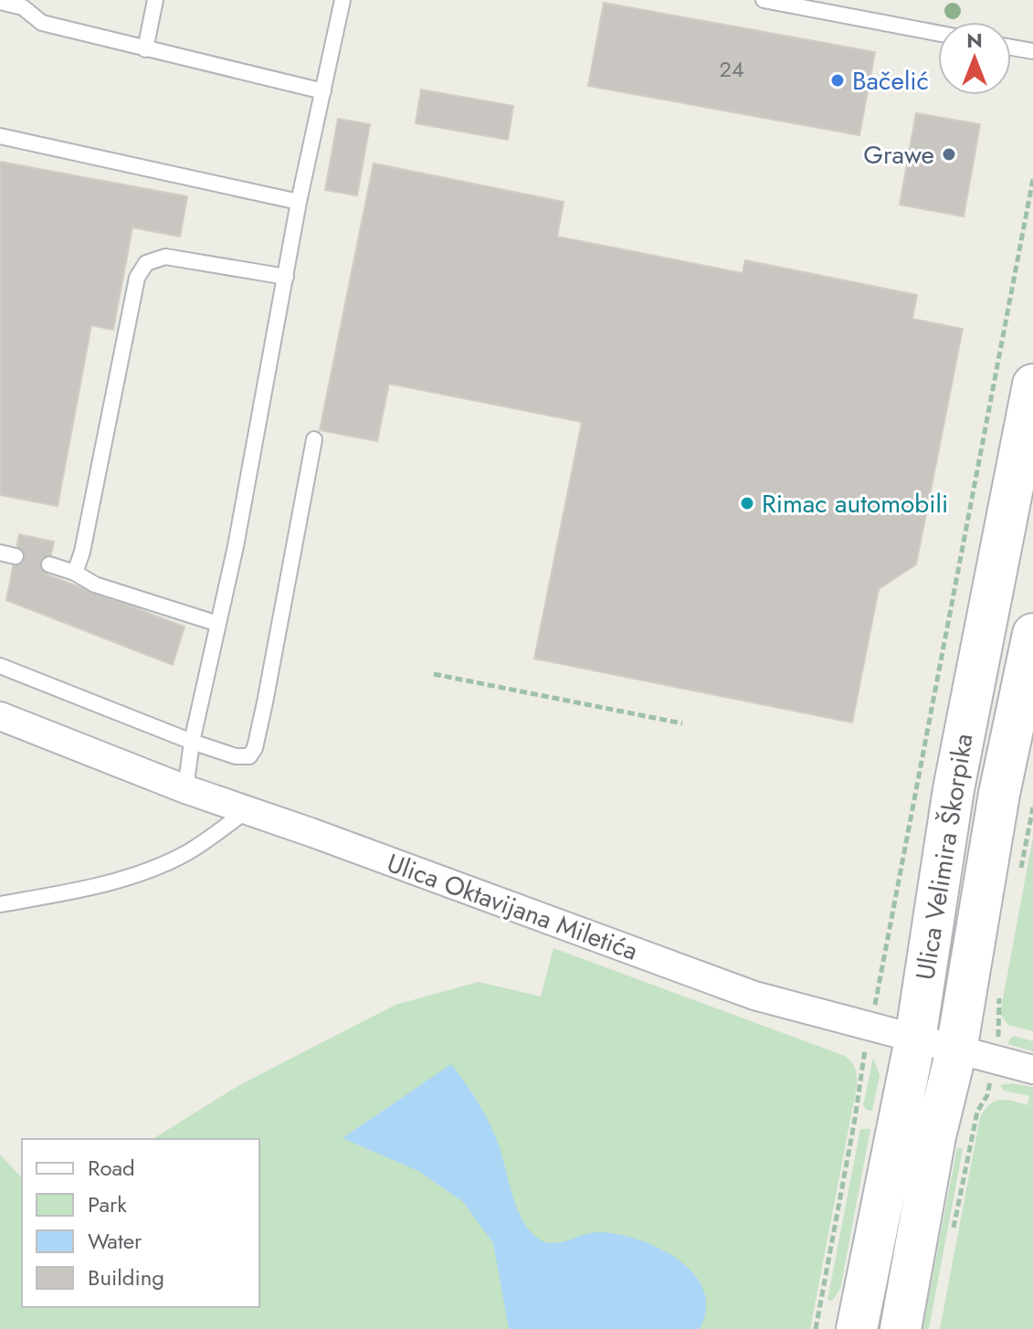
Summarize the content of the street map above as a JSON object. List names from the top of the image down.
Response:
{
  "streets": {
    "main road": ["Ulica Velimira Škorpika"],
    "street": ["Ulica Oktavijana Miletića"]
  },
  "crossings": [
    ["Ulica Velimira Škorpika", "Ulica Oktavijana Miletića"]
  ],
  "places": ["Bačelić", "Grawe", "Rimac automobili"],
  "house_numbers": ["24"],
  "legend": [
    "Road",
    "Park",
    "Water",
    "Building"
  ],
  "north": "top"
}
